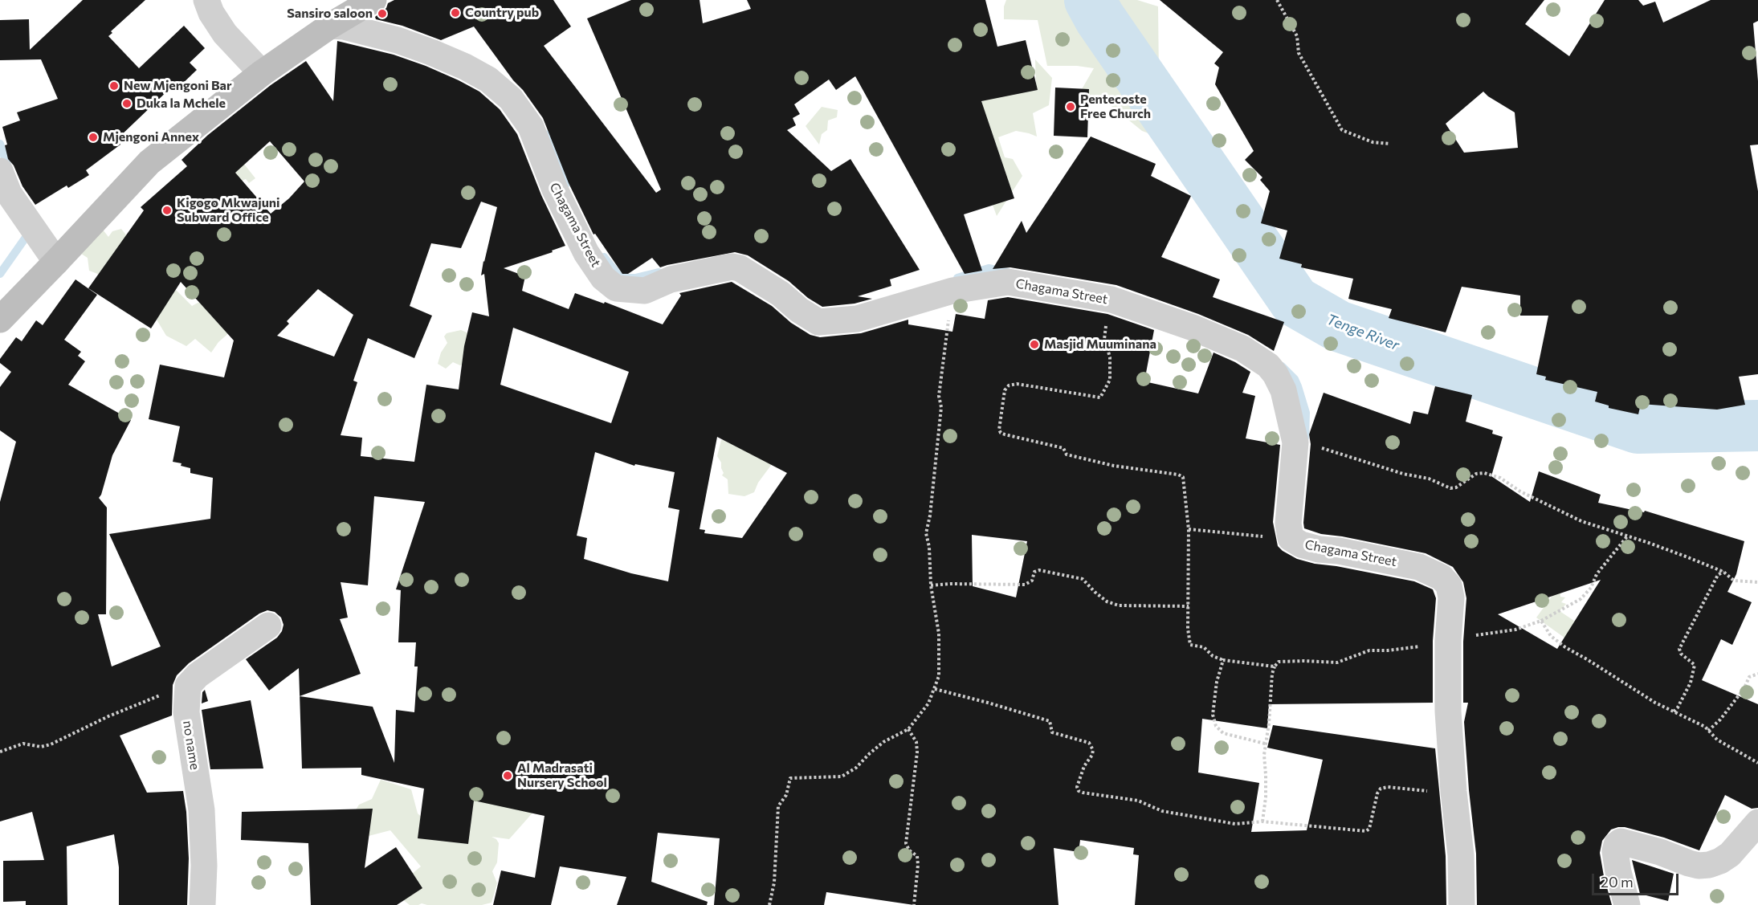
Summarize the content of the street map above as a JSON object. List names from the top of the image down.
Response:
{
  "streets": {
    "street": ["Chagama Street", "no name"]
  },
  "water": ["Tenge River"],
  "places": [
    "Country pub",
    "Sansiro saloon",
    "New Mjengoni Bar",
    "Duka la Mchele",
    "Pentecoste Free Church",
    "Mjengoni Annex",
    "Kigogo Mkwajuni Subward Office",
    "Masjid Muuminana",
    "Al Madrasati Nursery School"
  ],
  "scale_bar": "20 m"
}
